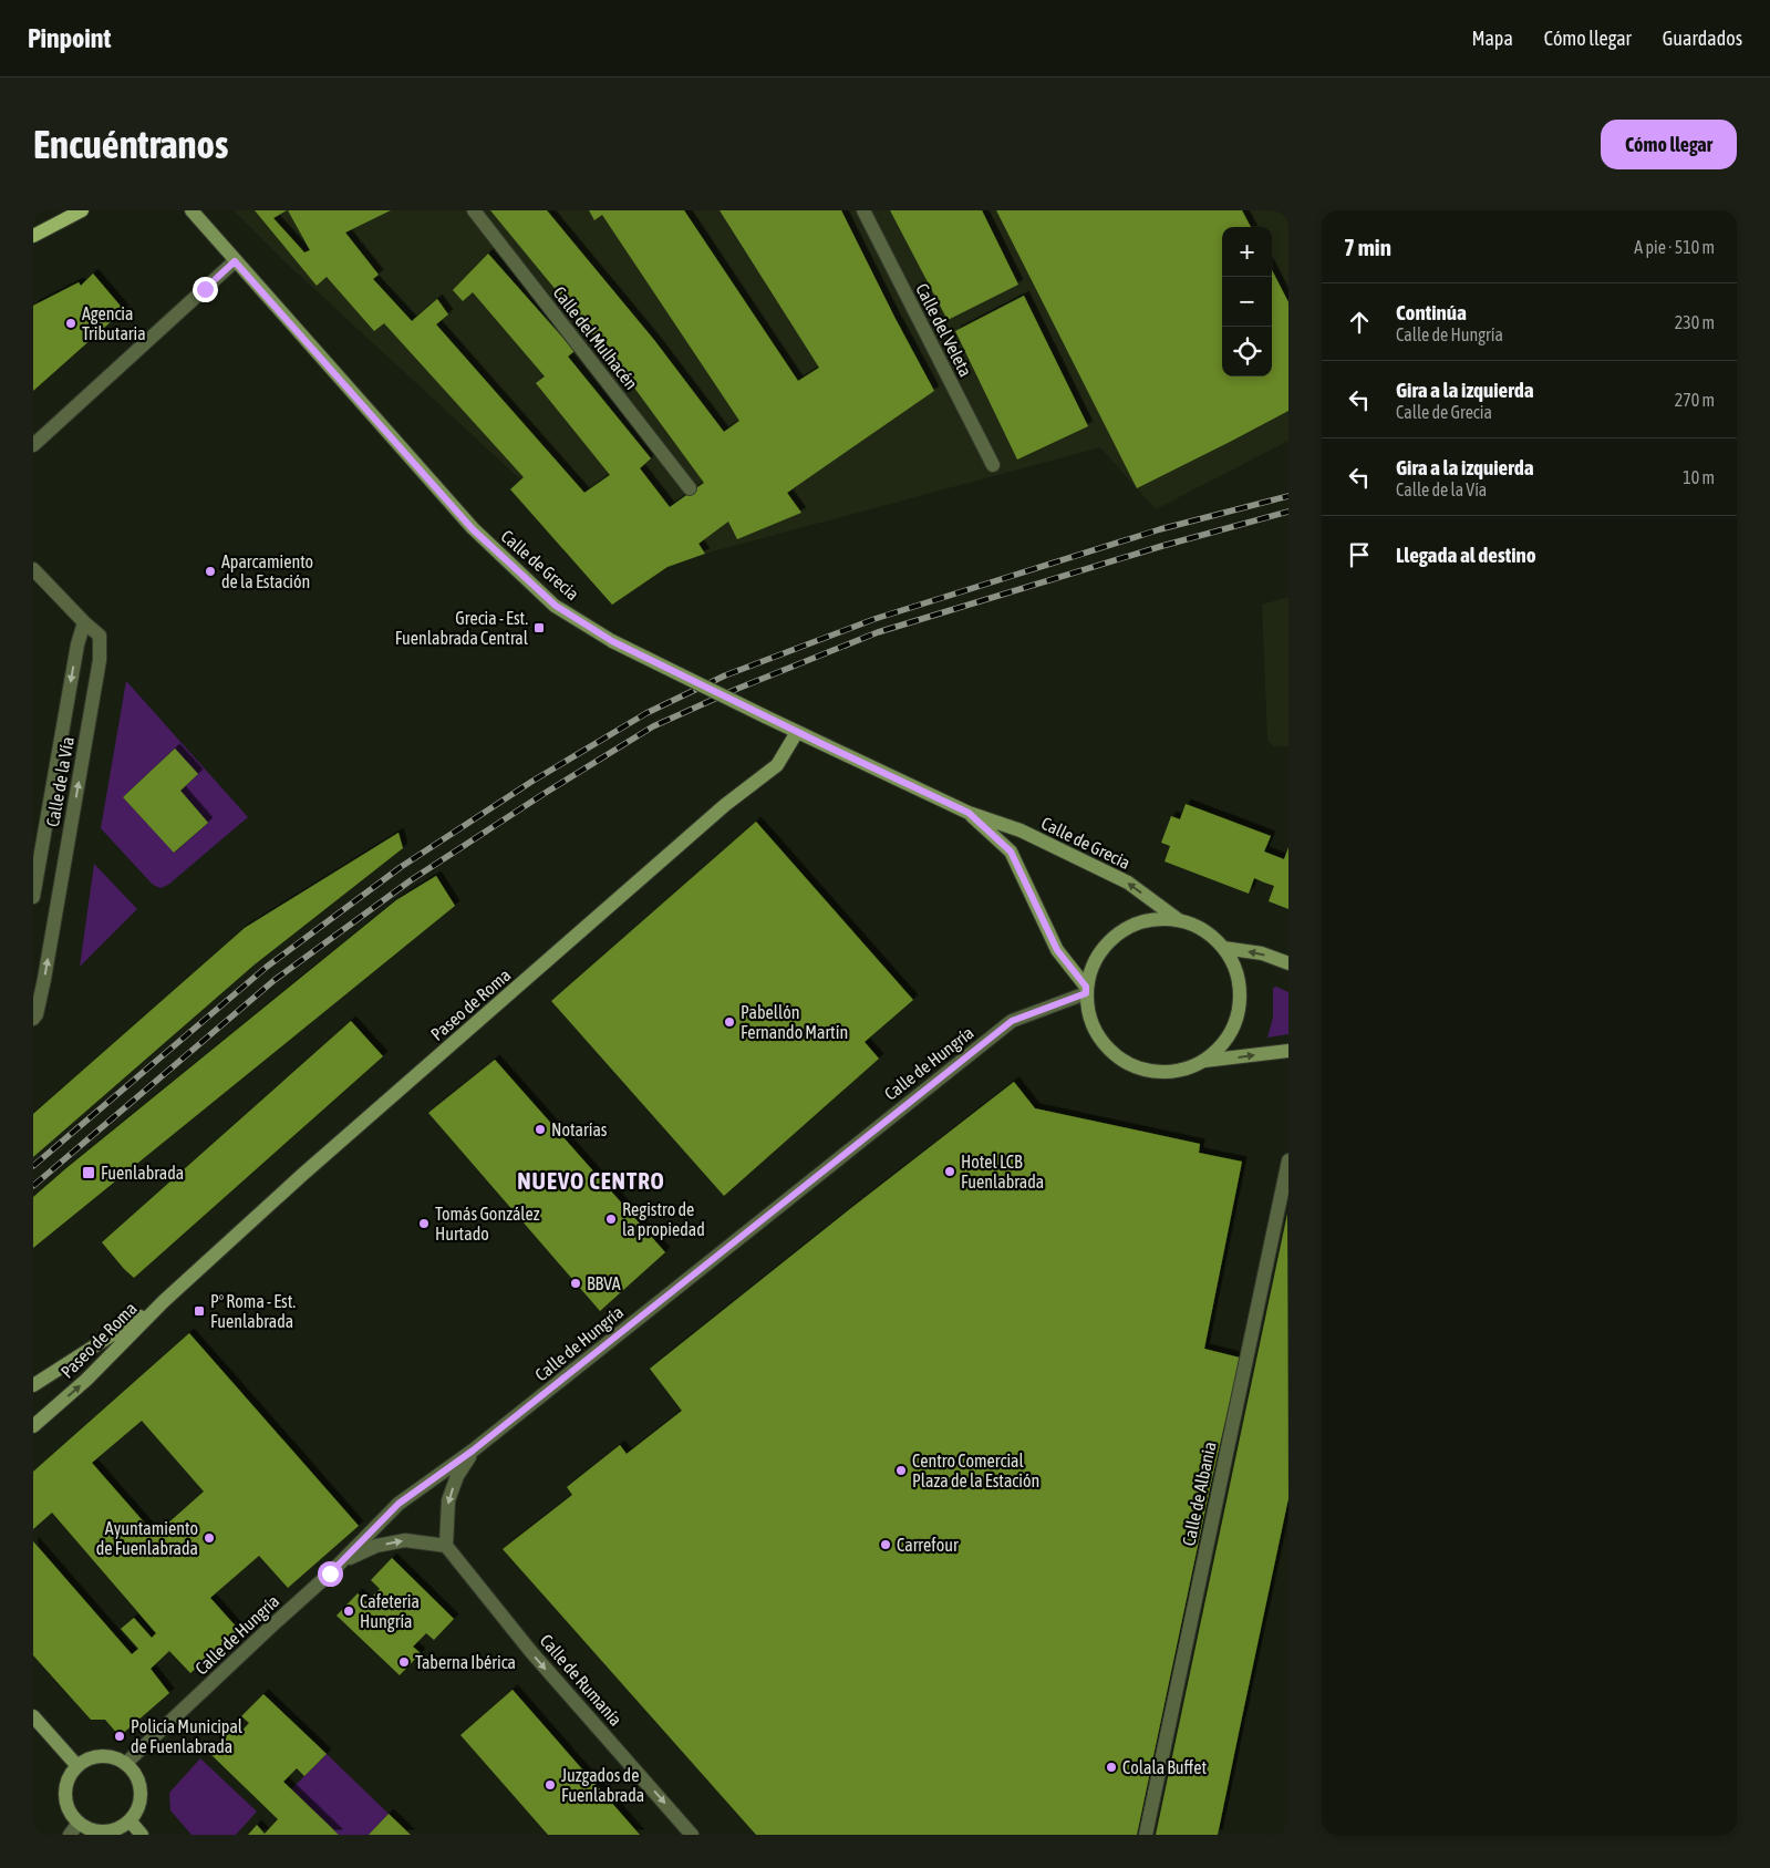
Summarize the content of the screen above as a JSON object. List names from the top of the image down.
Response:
{
  "streets": {
    "street": [
      "Calle del Veleta",
      "Calle del Mulhacén",
      "Calle de Grecia",
      "Calle de la Vía",
      "Paseo de Roma",
      "Calle de Hungría",
      "Calle de Albania",
      "Calle de Rumanía"
    ]
  },
  "crossings": [
    ["Calle de Grecia", "Paseo de Roma"],
    ["Calle de Grecia", "Calle de Hungría"]
  ],
  "one_way": ["Calle de Rumanía"],
  "districts": ["NUEVO CENTRO"],
  "places": {
    "other": [
      "Agencia Tributaria",
      "Aparcamiento de la Estación",
      "Pabellón Fernando Martín",
      "Notarías",
      "Hotel LCB Fuenlabrada",
      "Registro de la propiedad",
      "Tomás González Hurtado",
      "BBVA",
      "Centro Comercial Plaza de la Estación",
      "Ayuntamiento de Fuenlabrada",
      "Carrefour",
      "Cafeteria Hungría",
      "Taberna Ibérica",
      "Policía Municipal de Fuenlabrada",
      "Colala Buffet",
      "Juzgados de Fuenlabrada"
    ],
    "transit": ["Grecia - Est. Fuenlabrada Central", "Fuenlabrada", "Pº Roma - Est. Fuenlabrada"]
  },
  "page": {
    "header": "Pinpoint",
    "nav": ["Mapa", "Cómo llegar", "Guardados"],
    "buttons": "Cómo llegar",
    "title": "Encuéntranos",
    "heading": ["7 min", "A pie · 510 m"],
    "map_buttons": ["+", "−"],
    "list": [
      ["Continúa", "Calle de Hungría", "230 m"],
      ["Gira a la izquierda", "Calle de Grecia", "270 m"],
      ["Gira a la izquierda", "Calle de la Vía", "10 m"],
      "Llegada al destino"
    ]
  }
}
